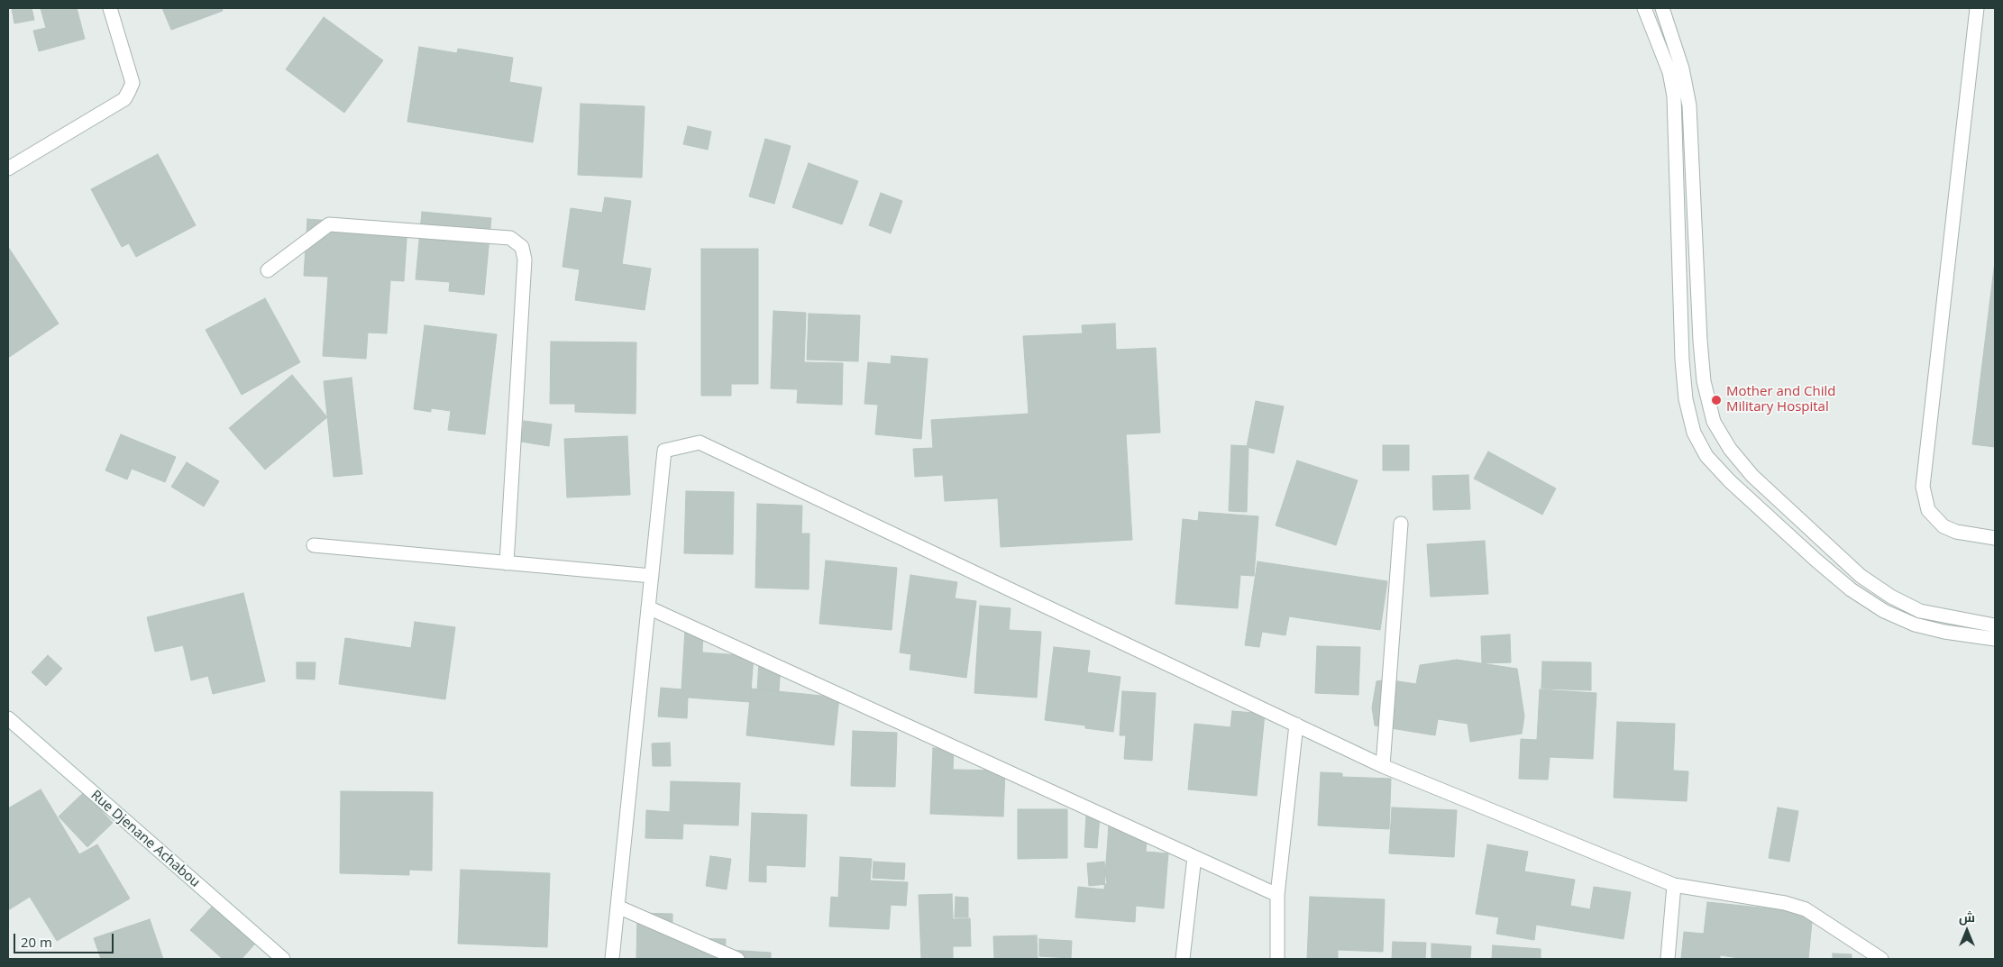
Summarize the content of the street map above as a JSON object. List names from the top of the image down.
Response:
{
  "streets": {
    "street": ["Rue Djenane Achabou"]
  },
  "places": ["Mother and Child Military Hospital"],
  "scale_bar": "20 m",
  "north": "top"
}
